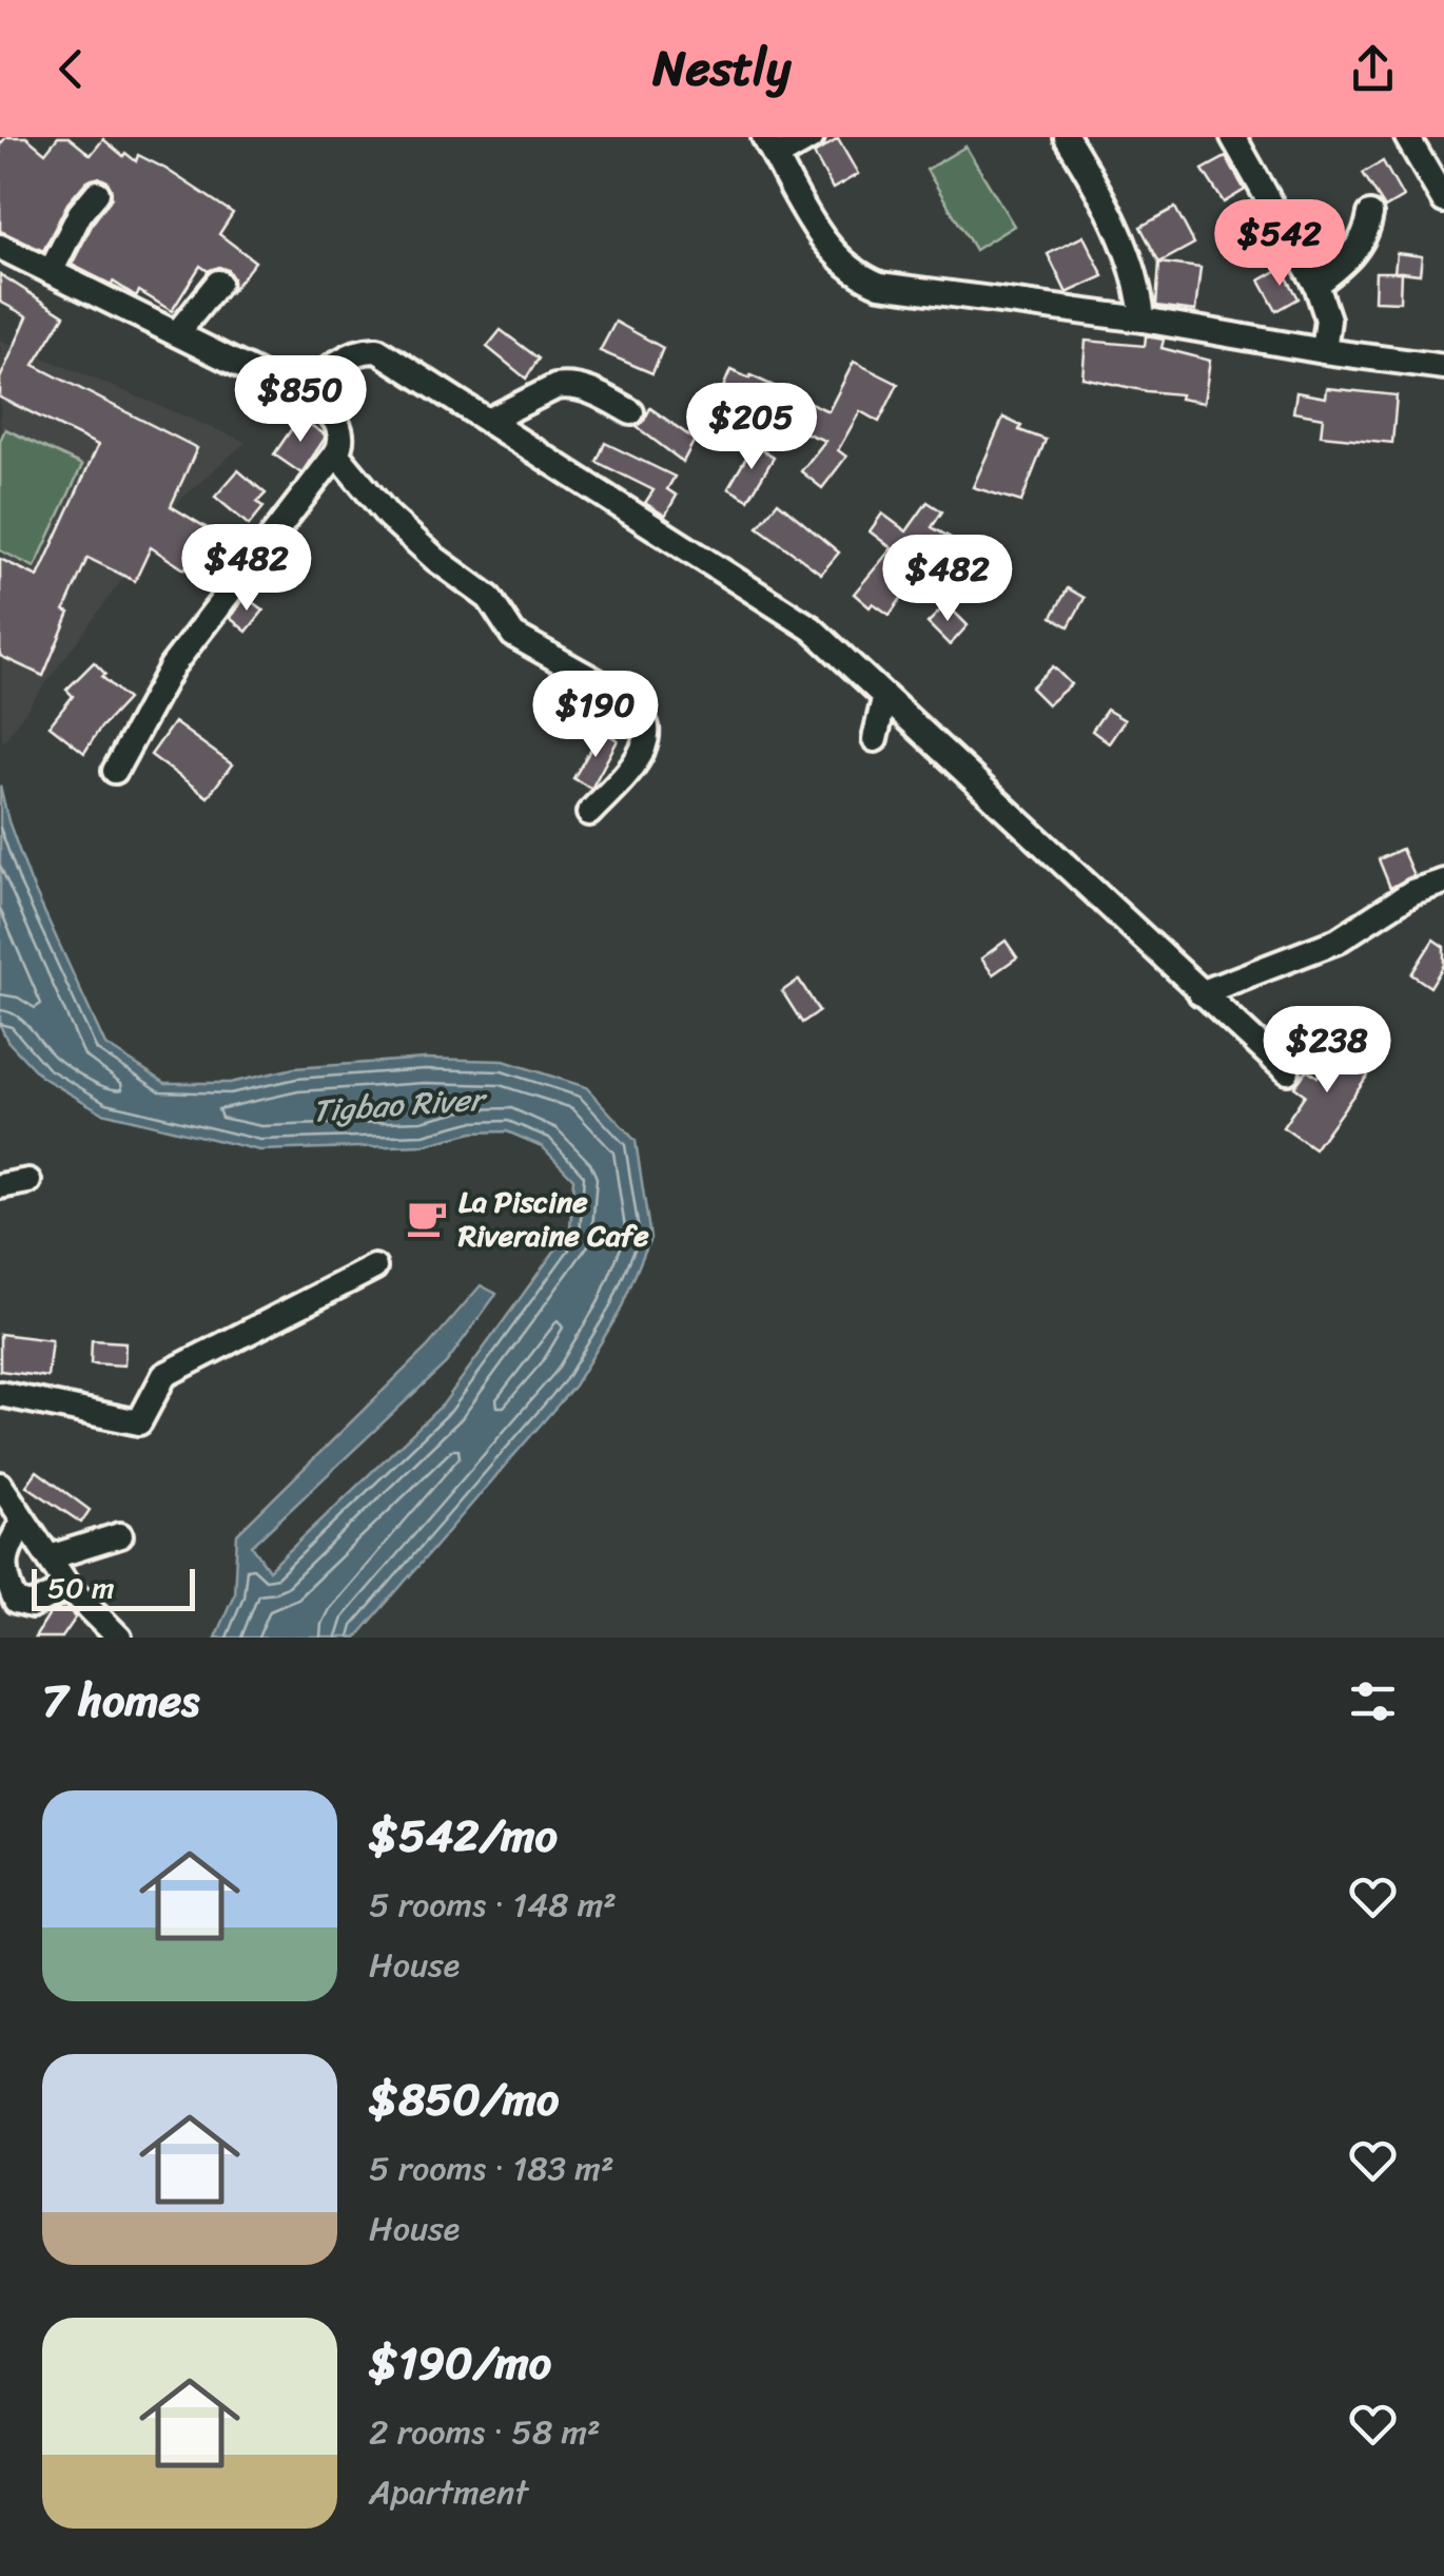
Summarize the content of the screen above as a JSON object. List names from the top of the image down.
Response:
{
  "water": ["Tigbao River"],
  "places": {
    "cafe": ["La Piscine Riveraine Cafe"]
  },
  "scale_bar": "50 m",
  "page": {
    "header": "Nestly",
    "price": [
      "$542",
      "$850",
      "$205",
      "$482",
      "$482",
      "$190",
      "$238"
    ],
    "scale": "50 m",
    "heading": "7 homes",
    "list": [
      {
        "name": "$542/mo",
        "note": "5 rooms · 148 m² · House"
      },
      {
        "name": "$850/mo",
        "note": "5 rooms · 183 m² · House"
      },
      {
        "name": "$190/mo",
        "note": "2 rooms · 58 m² · Apartment"
      }
    ]
  }
}
